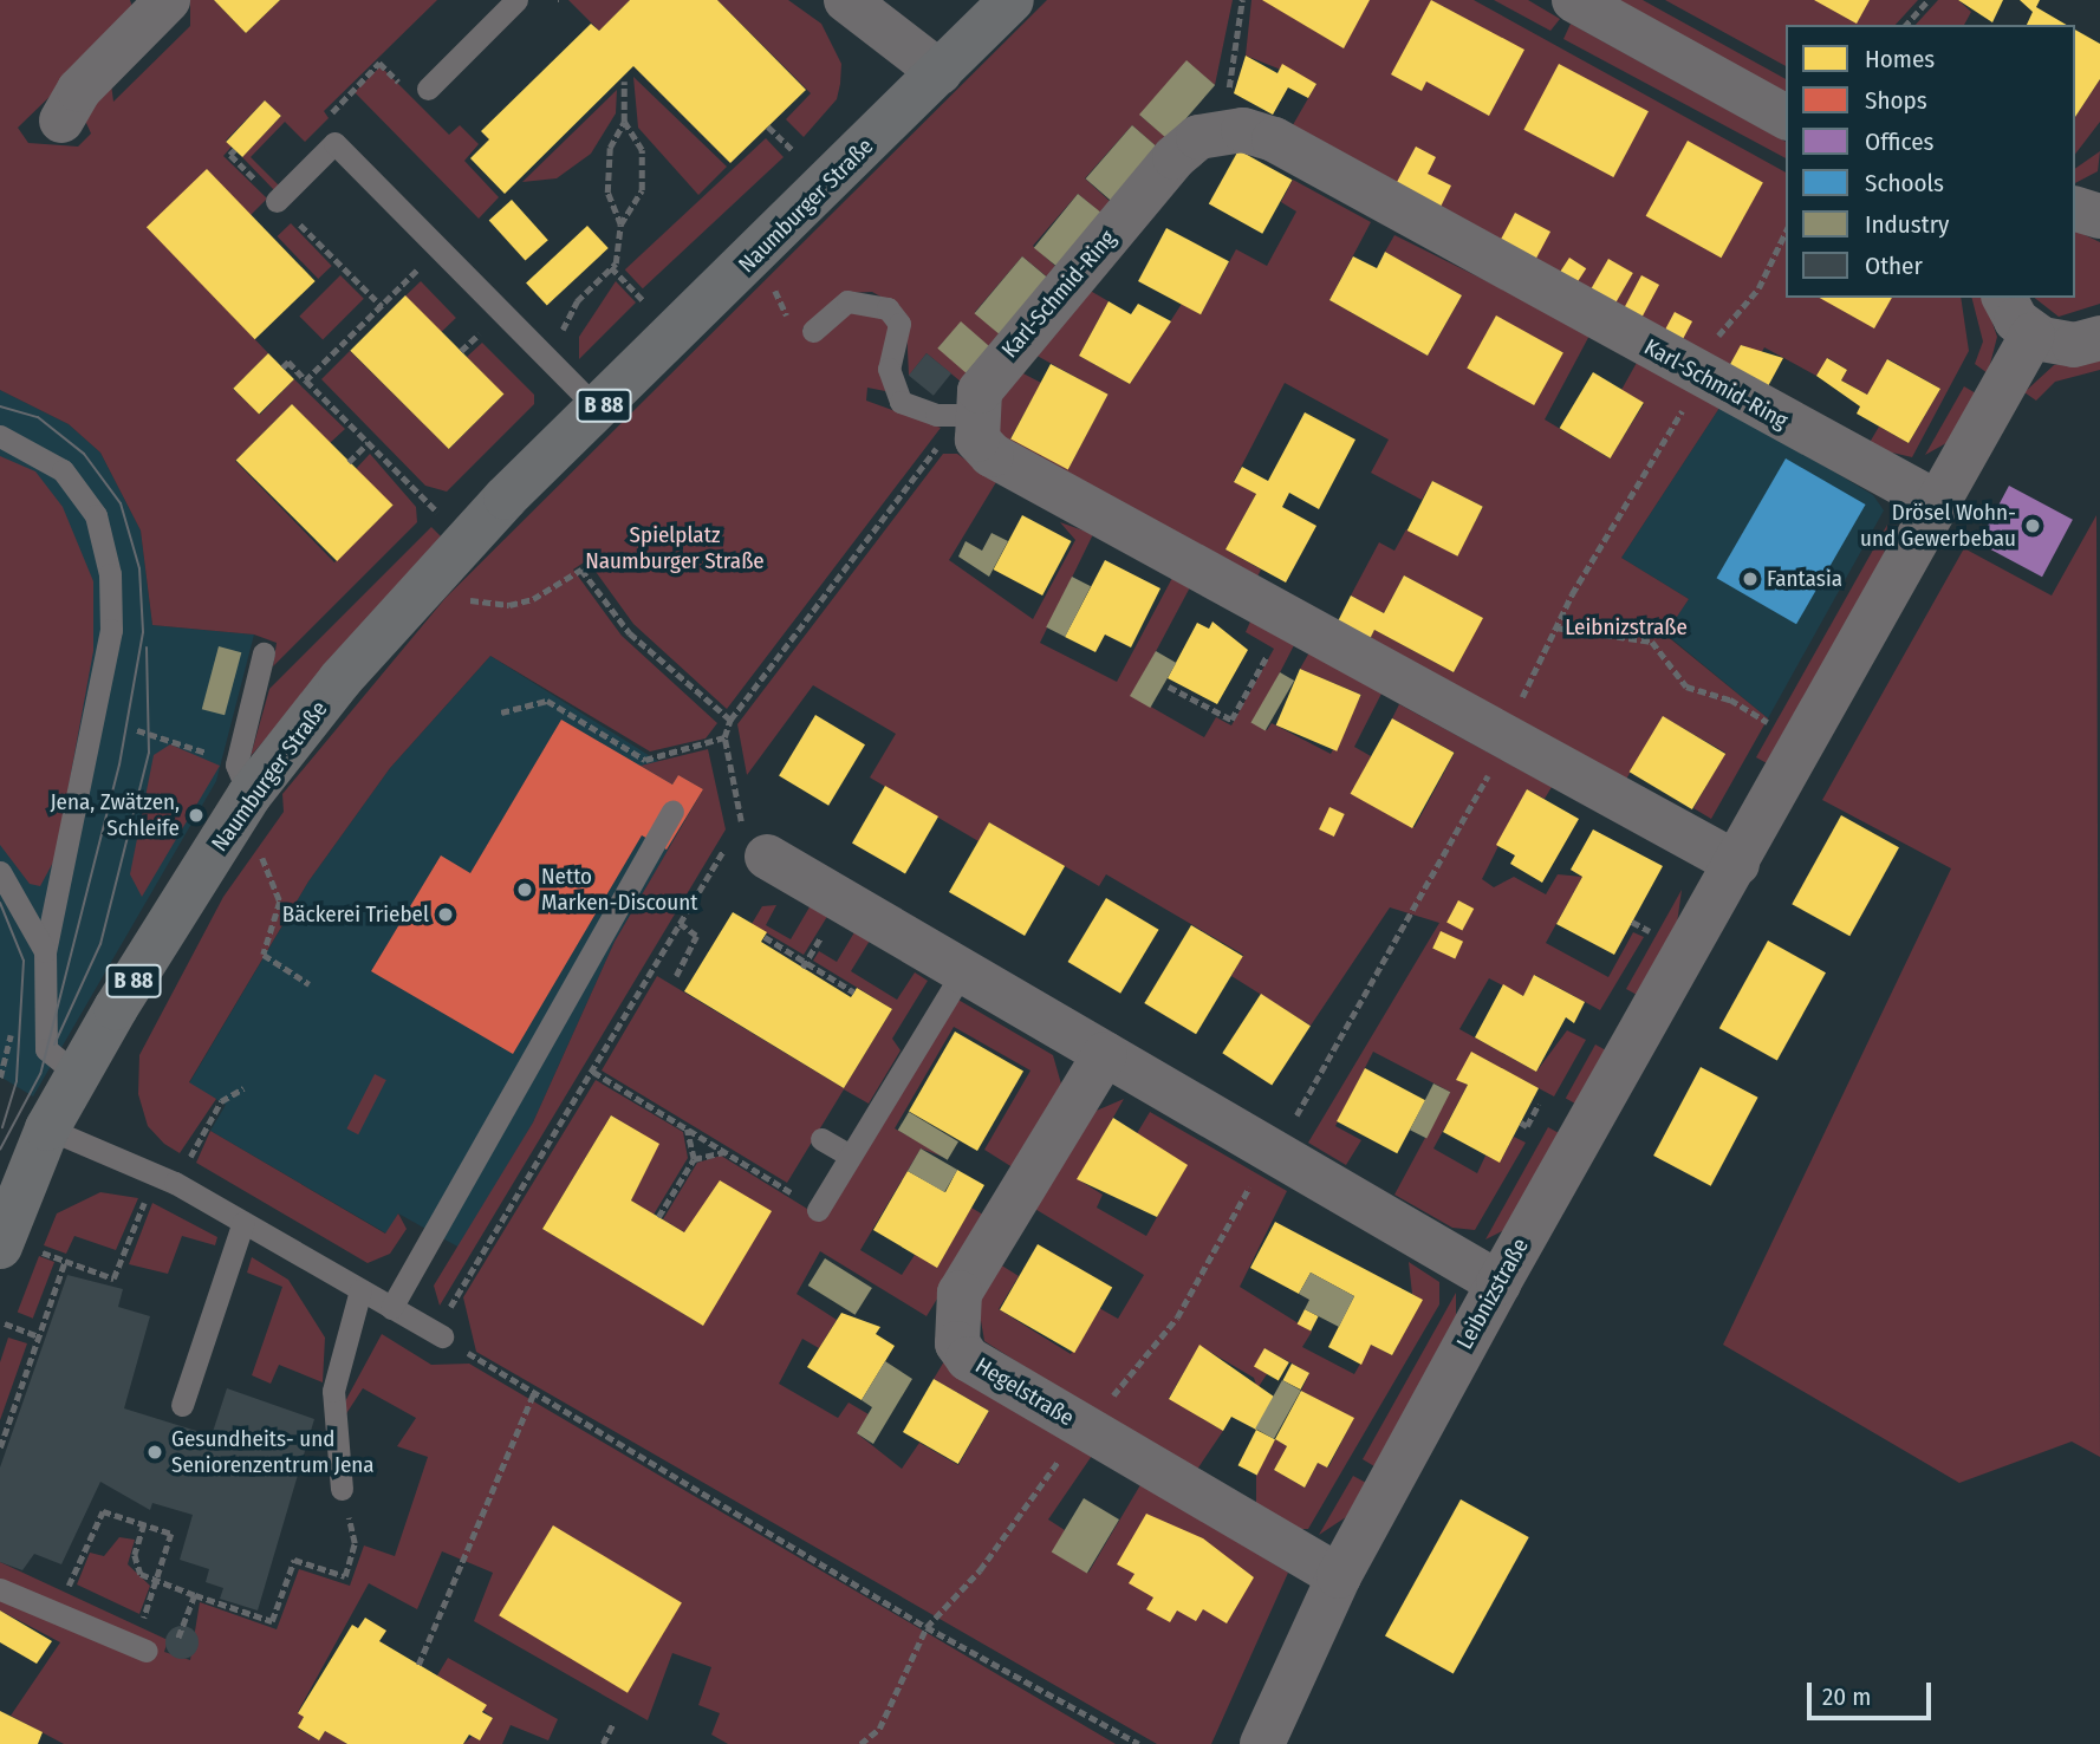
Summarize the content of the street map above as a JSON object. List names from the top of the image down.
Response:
{
  "streets": {
    "main road": ["Naumburger Straße", "B 88"],
    "street": ["Karl-Schmid-Ring", "Leibnizstraße", "Hegelstraße"]
  },
  "crossings": [
    ["Karl-Schmid-Ring", "Leibnizstraße"],
    ["Leibnizstraße", "Hegelstraße"]
  ],
  "parks": ["Spielplatz Naumburger Straße", "Leibnizstraße"],
  "places": [
    "Drösel Wohn- und Gewerbebau",
    "Fantasia",
    "Jena, Zwätzen, Schleife",
    "Netto Marken-Discount",
    "Bäckerei Triebel",
    "Gesundheits- und Seniorenzentrum Jena"
  ],
  "legend": [
    "Homes",
    "Shops",
    "Offices",
    "Schools",
    "Industry",
    "Other"
  ],
  "scale_bar": "20 m"
}
